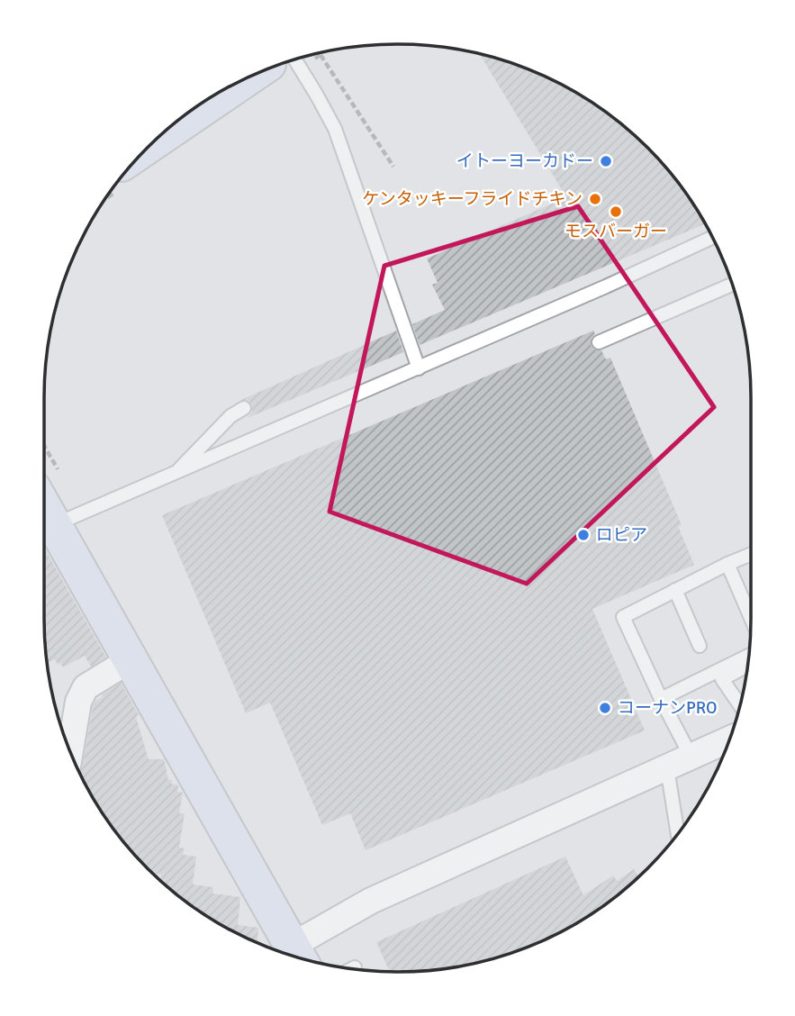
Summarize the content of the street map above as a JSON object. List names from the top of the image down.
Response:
{
  "places": [
    "イトーヨーカドー",
    "ケンタッキーフライドチキン",
    "モスバーガー",
    "ロピア",
    "コーナンPRO"
  ]
}
